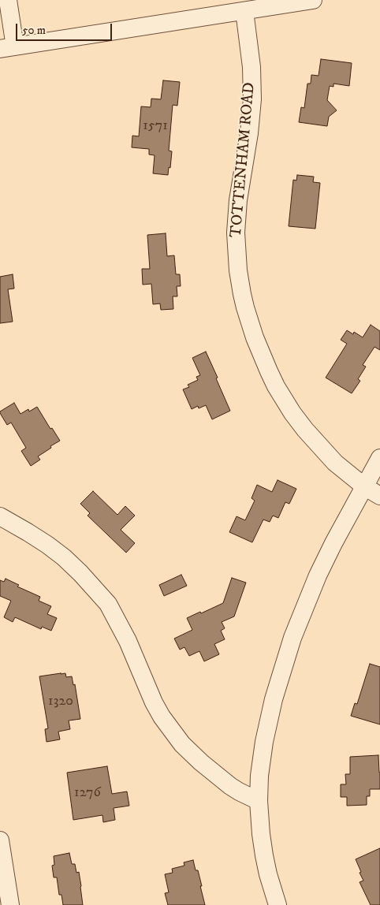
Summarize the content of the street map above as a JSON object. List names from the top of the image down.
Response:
{
  "streets": {
    "street": ["TOTTENHAM ROAD"]
  },
  "house_numbers": ["1571", "1320", "1276"],
  "scale_bar": "50 m"
}
